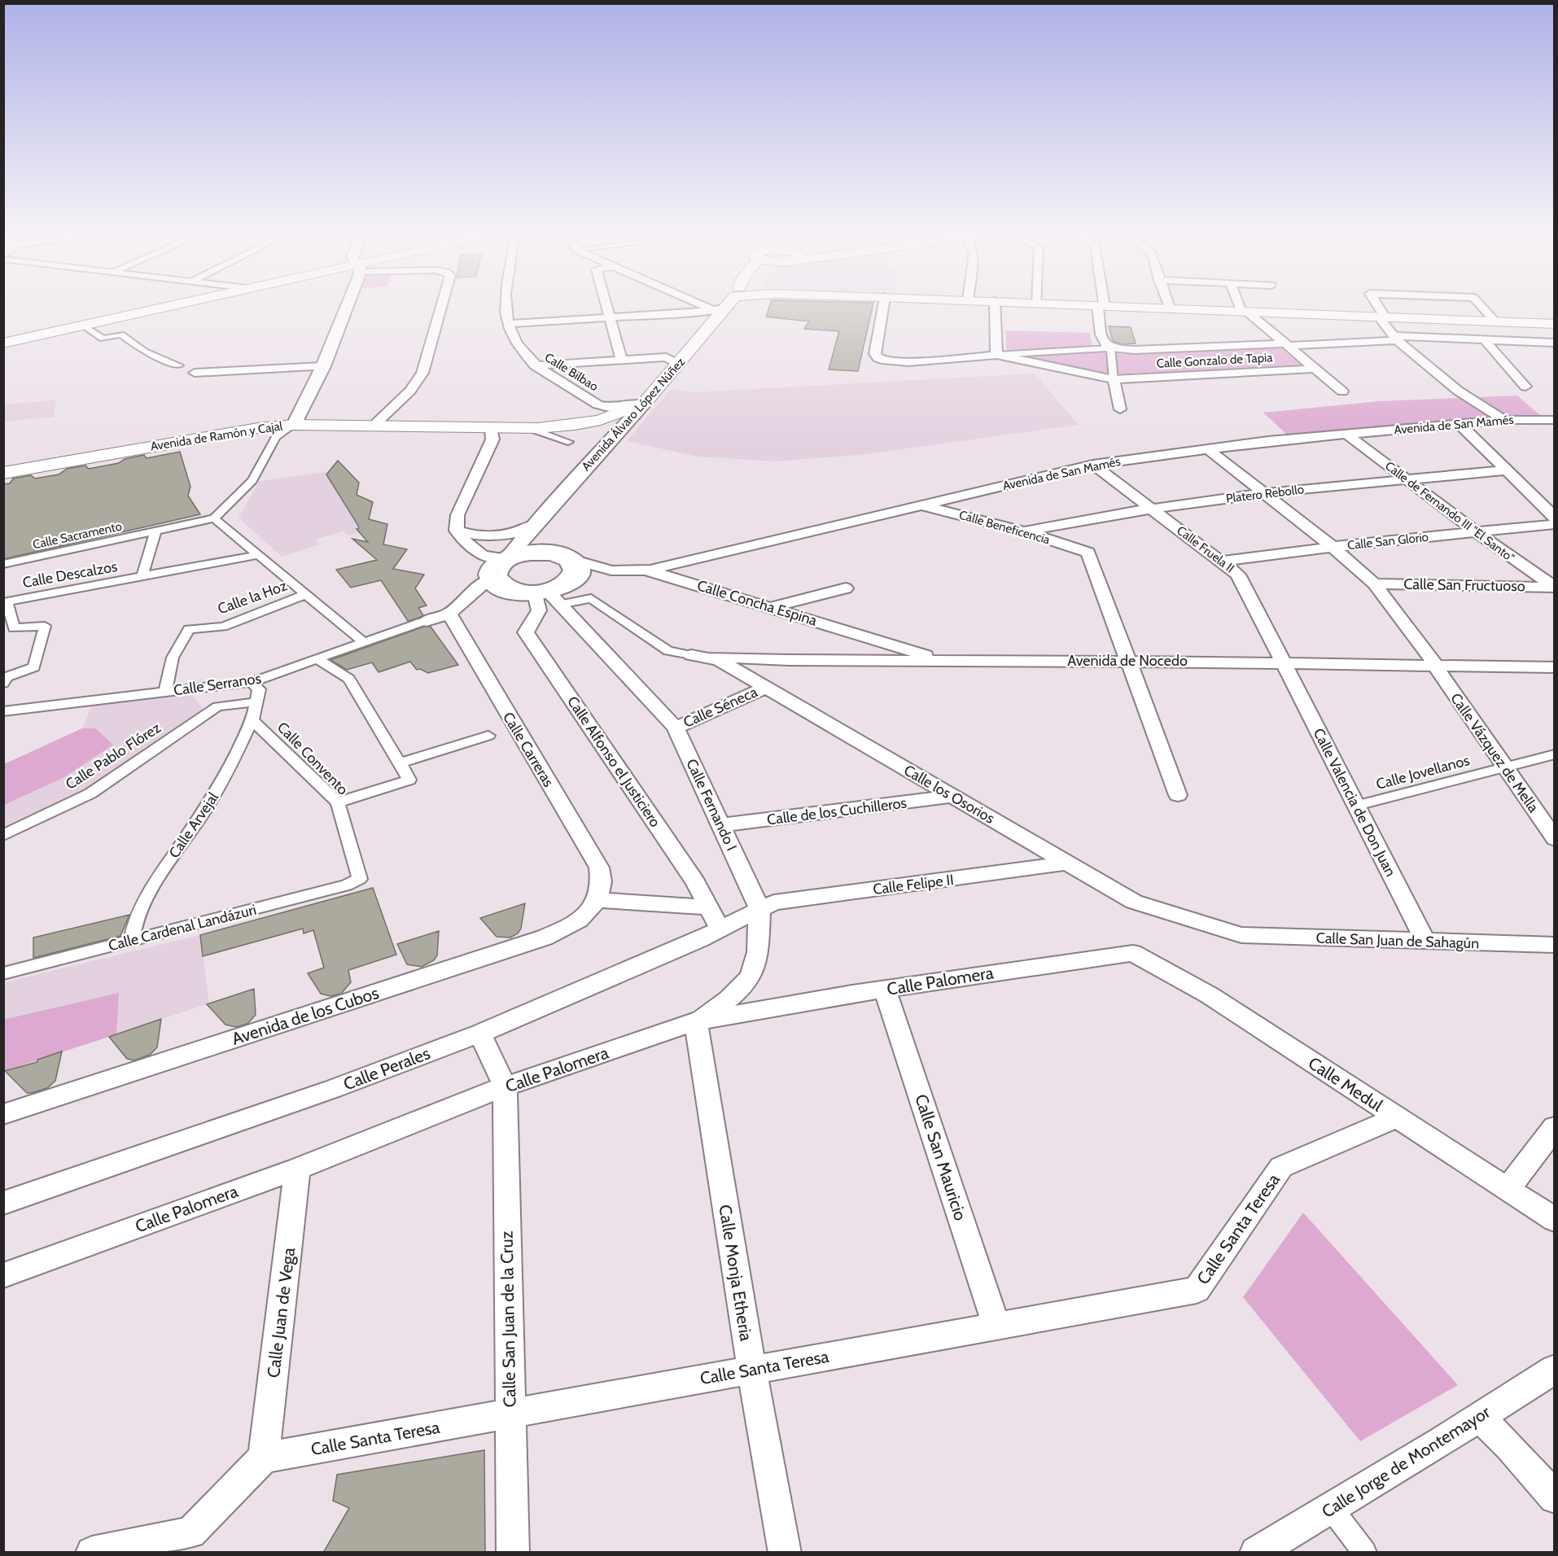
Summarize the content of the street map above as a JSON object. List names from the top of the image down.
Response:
{
  "streets": {
    "main road": ["Avenida Álvaro López Núñez", "Avenida de Ramón y Cajal"],
    "street": [
      "Calle Gonzalo de Tapia",
      "Calle Bilbao",
      "Avenida de San Mamés",
      "Platero Rebollo",
      "Calle de Fernando III \"El Santo\"",
      "Calle Beneficencia",
      "Calle Sacramento",
      "Calle San Glorio",
      "Calle Fruela II",
      "Calle Descalzos",
      "Calle San Fructuoso",
      "Calle la Hoz",
      "Calle Concha Espina",
      "Avenida de Nocedo",
      "Calle Serranos",
      "Calle Séneca",
      "Calle Carreras",
      "Calle Vázquez de Mella",
      "Calle Pablo Flórez",
      "Calle Convento",
      "Calle Alfonso el Justiciero",
      "Calle Jovellanos",
      "Calle los Osorios",
      "Calle Valencia de Don Juan",
      "Calle Fernando I",
      "Calle de los Cuchilleros",
      "Calle Arvejal",
      "Calle Felipe II",
      "Calle Cardenal Landázuri",
      "Calle San Juan de Sahagún",
      "Calle Palomera",
      "Avenida de los Cubos",
      "Calle Perales",
      "Calle Medul",
      "Calle San Mauricio",
      "Calle Santa Teresa",
      "Calle Monja Etheria",
      "Calle Juan de Vega",
      "Calle San Juan de la Cruz",
      "Calle Jorge de Montemayor"
    ]
  },
  "crossings": [
    ["Calle Bilbao", "Avenida Álvaro López Núñez"],
    ["Calle Bilbao", "Avenida de Ramón y Cajal"],
    ["Avenida Álvaro López Núñez", "Avenida de Ramón y Cajal"],
    ["Avenida de San Mamés", "Calle de Fernando III \"El Santo\""],
    ["Avenida de San Mamés", "Calle Beneficencia"],
    ["Avenida de San Mamés", "Calle Fruela II"],
    ["Avenida de San Mamés", "Calle Concha Espina"],
    ["Avenida de San Mamés", "Calle Vázquez de Mella"],
    ["Platero Rebollo", "Calle de Fernando III \"El Santo\""],
    ["Platero Rebollo", "Calle Beneficencia"],
    ["Platero Rebollo", "Calle Fruela II"],
    ["Platero Rebollo", "Calle Vázquez de Mella"],
    ["Calle de Fernando III \"El Santo\"", "Calle San Glorio"],
    ["Calle de Fernando III \"El Santo\"", "Calle San Fructuoso"],
    ["Calle Beneficencia", "Avenida de Nocedo"],
    ["Calle San Glorio", "Calle Fruela II"],
    ["Calle San Glorio", "Calle Vázquez de Mella"],
    ["Calle Fruela II", "Avenida de Nocedo"],
    ["Calle Fruela II", "Calle Valencia de Don Juan"],
    ["Calle San Fructuoso", "Calle Vázquez de Mella"],
    ["Calle la Hoz", "Calle Serranos"],
    ["Calle Concha Espina", "Avenida de Nocedo"],
    ["Avenida de Nocedo", "Calle Vázquez de Mella"],
    ["Avenida de Nocedo", "Calle los Osorios"],
    ["Avenida de Nocedo", "Calle Valencia de Don Juan"],
    ["Calle Serranos", "Calle Carreras"],
    ["Calle Séneca", "Calle los Osorios"],
    ["Calle Séneca", "Calle Fernando I"],
    ["Calle Carreras", "Avenida de los Cubos"],
    ["Calle Vázquez de Mella", "Calle Jovellanos"],
    ["Calle Pablo Flórez", "Calle Convento"],
    ["Calle Pablo Flórez", "Calle Arvejal"],
    ["Calle Convento", "Calle Arvejal"],
    ["Calle Convento", "Calle Cardenal Landázuri"],
    ["Calle Alfonso el Justiciero", "Calle los Osorios"],
    ["Calle Alfonso el Justiciero", "Calle Fernando I"],
    ["Calle Alfonso el Justiciero", "Calle Perales"],
    ["Calle Jovellanos", "Calle Valencia de Don Juan"],
    ["Calle los Osorios", "Calle Fernando I"],
    ["Calle los Osorios", "Calle de los Cuchilleros"],
    ["Calle los Osorios", "Calle Felipe II"],
    ["Calle los Osorios", "Calle San Juan de Sahagún"],
    ["Calle Valencia de Don Juan", "Calle San Juan de Sahagún"],
    ["Calle Fernando I", "Calle de los Cuchilleros"],
    ["Calle Fernando I", "Calle Felipe II"],
    ["Calle Fernando I", "Calle Palomera"],
    ["Calle Fernando I", "Calle Perales"],
    ["Calle Fernando I", "Calle Monja Etheria"],
    ["Calle Arvejal", "Calle Cardenal Landázuri"],
    ["Calle Felipe II", "Calle Perales"],
    ["Calle Palomera", "Calle Medul"],
    ["Calle Palomera", "Calle San Mauricio"],
    ["Calle Palomera", "Calle Monja Etheria"],
    ["Calle Palomera", "Calle Juan de Vega"],
    ["Calle Palomera", "Calle San Juan de la Cruz"],
    ["Calle Medul", "Calle Santa Teresa"],
    ["Calle San Mauricio", "Calle Santa Teresa"],
    ["Calle Santa Teresa", "Calle Monja Etheria"],
    ["Calle Santa Teresa", "Calle Juan de Vega"],
    ["Calle Santa Teresa", "Calle San Juan de la Cruz"]
  ]
}
